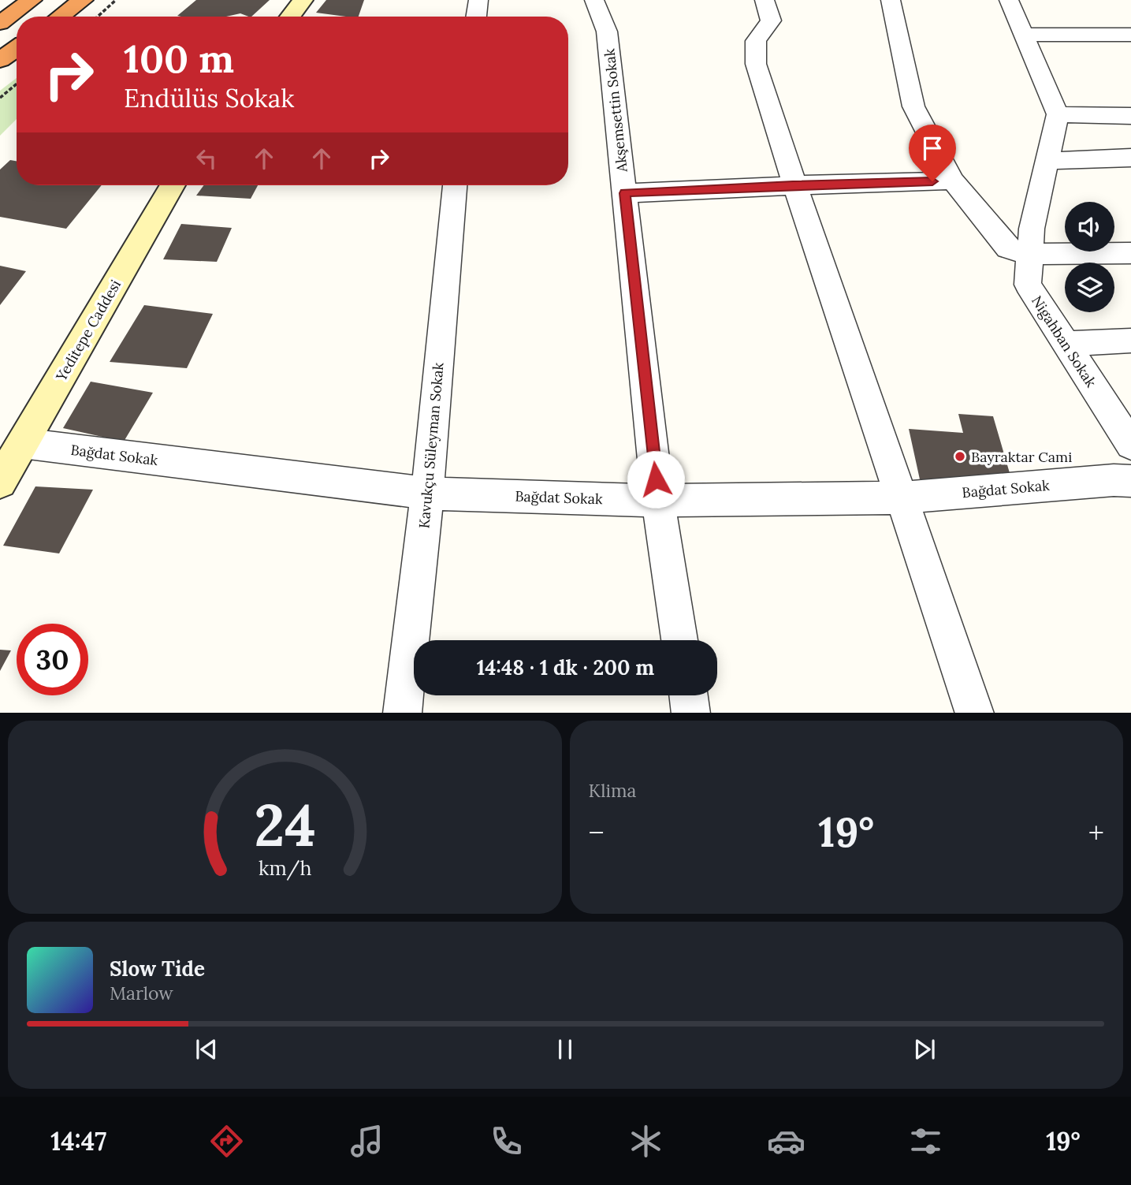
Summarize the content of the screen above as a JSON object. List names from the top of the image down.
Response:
{
  "streets": {
    "street": [
      "Akşemsettin Sokak",
      "Yeditepe Caddesi",
      "Nigahban Sokak",
      "Kavukçu Süleyman Sokak",
      "Bağdat Sokak"
    ]
  },
  "crossings": [
    ["Akşemsettin Sokak", "Bağdat Sokak"],
    ["Yeditepe Caddesi", "Bağdat Sokak"],
    ["Kavukçu Süleyman Sokak", "Bağdat Sokak"]
  ],
  "places": ["Bayraktar Cami"],
  "page": {
    "turn": ["100 m", "Endülüs Sokak"],
    "limit": "30",
    "trip": "14:48 · 1 dk · 200 m",
    "tile": "Klima",
    "heat": ["−", "19°", "+"],
    "song": ["Slow Tide", "Marlow"],
    "tabs": ["14:47", "19°"],
    "gauge": ["24", "km/h"]
  }
}
